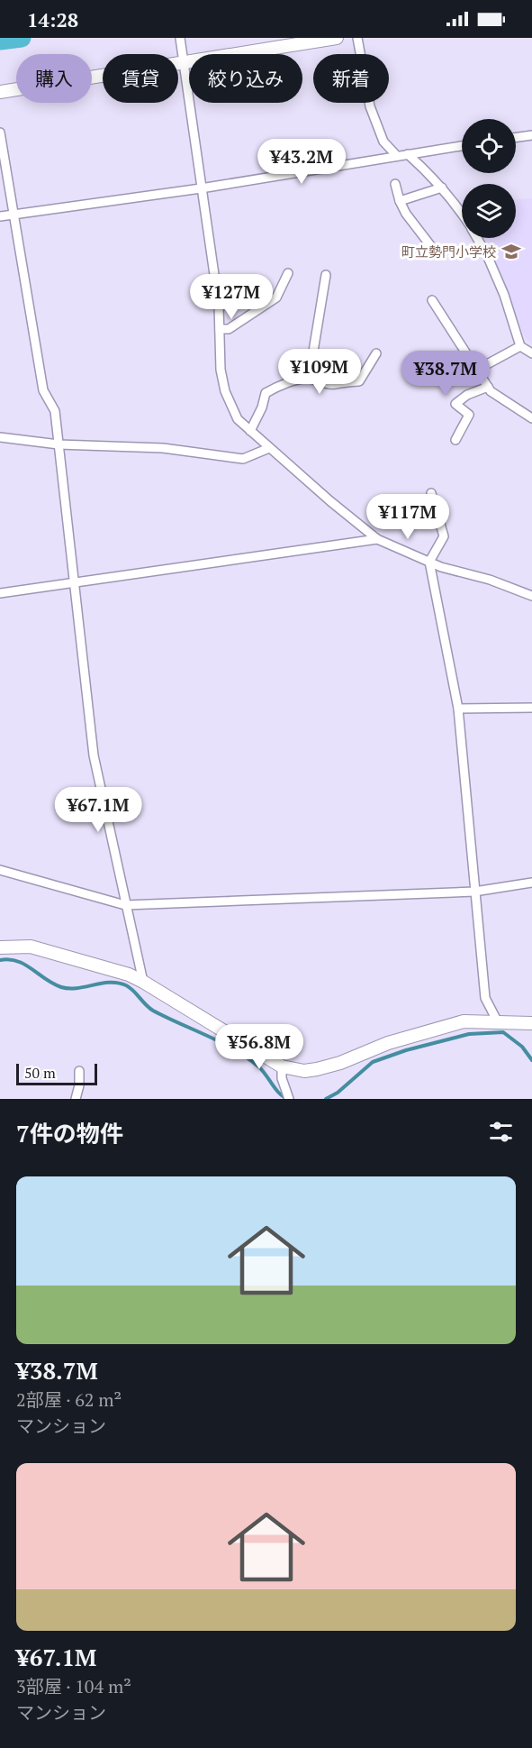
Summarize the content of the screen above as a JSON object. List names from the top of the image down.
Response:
{
  "places": {
    "school or university": ["町立勢門小学校"]
  },
  "scale_bar": "50 m",
  "page": {
    "status": "14:28",
    "chip": [
      "購入",
      "賃貸",
      "絞り込み",
      "新着"
    ],
    "price": [
      "¥43.2M",
      "¥127M",
      "¥109M",
      "¥38.7M",
      "¥117M",
      "¥67.1M",
      "¥56.8M"
    ],
    "scale": "50 m",
    "heading": "7件の物件",
    "list": [
      {
        "name": "¥38.7M",
        "note": "2部屋 · 62 m² · マンション"
      },
      {
        "name": "¥67.1M",
        "note": "3部屋 · 104 m² · マンション"
      }
    ]
  }
}
